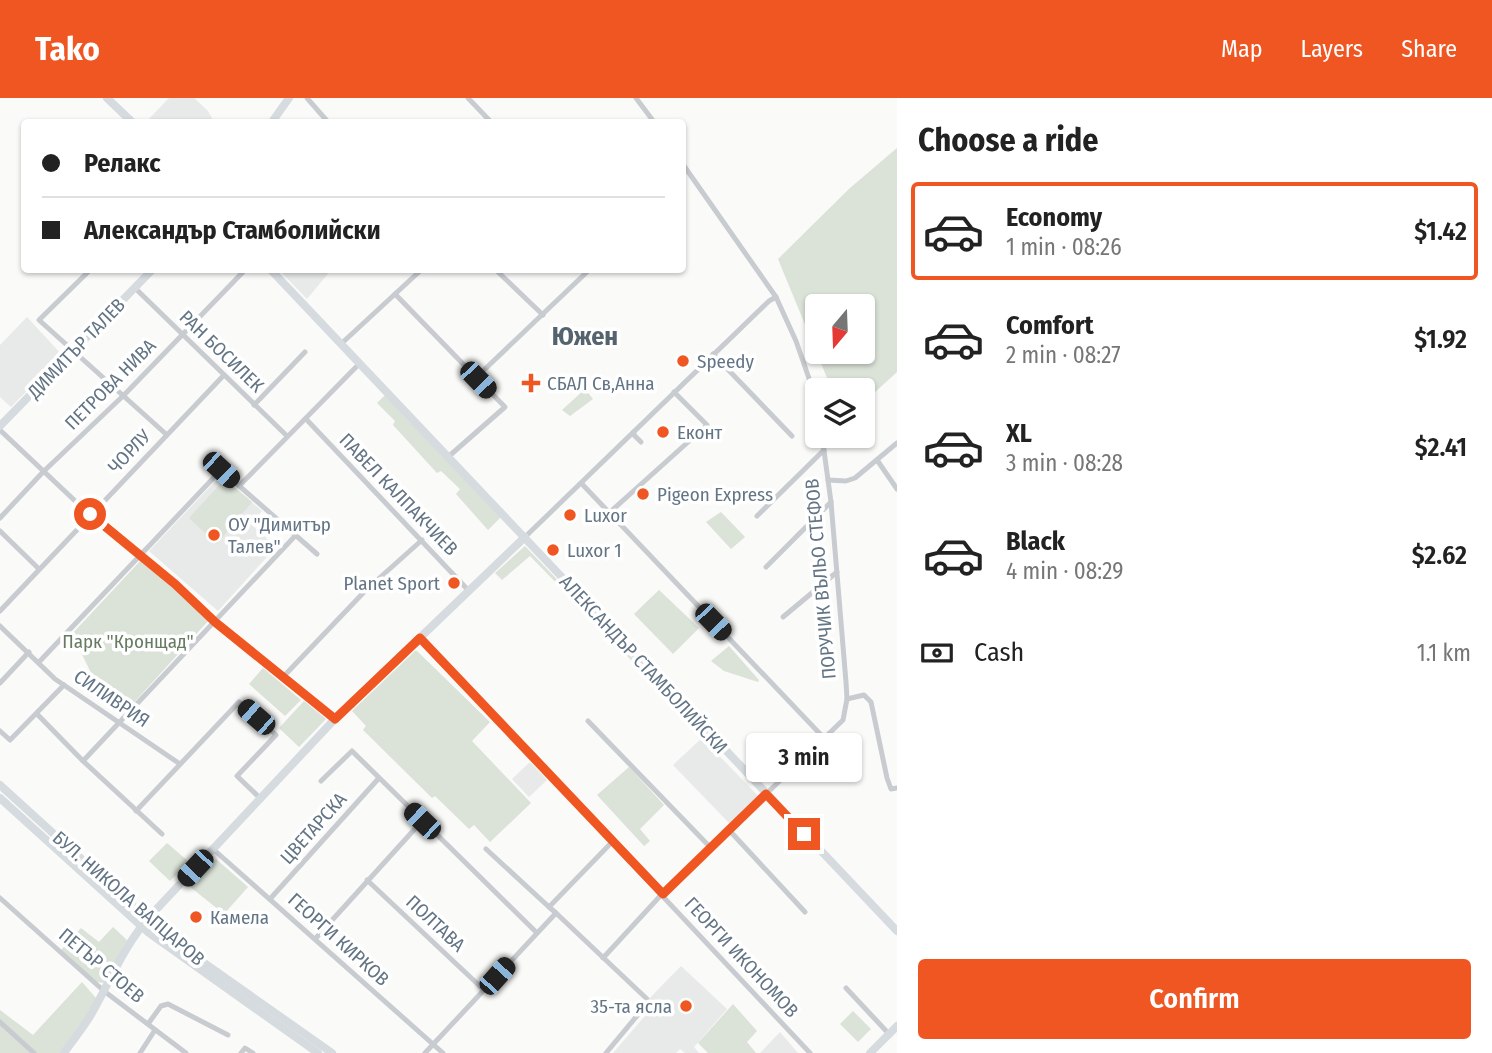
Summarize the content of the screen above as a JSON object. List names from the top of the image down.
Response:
{
  "streets": {
    "street": [
      "ДИМИТЪР ТАЛЕВ",
      "РАН БОСИЛЕК",
      "ПЕТРОВА НИВА",
      "ЧОРЛУ",
      "ПАВЕЛ КАЛПАКЧИЕВ",
      "ПОРУЧИК ВЪЛЬО СТЕФОВ",
      "АЛЕКСАНДЪР СТАМБОЛИЙСКИ",
      "СИЛИВРИЯ",
      "ЦВЕТАРСКА",
      "БУЛ. НИКОЛА ВАПЦАРОВ",
      "ПОЛТАВА",
      "ГЕОРГИ КИРКОВ",
      "ГЕОРГИ ИКОНОМОВ",
      "ПЕТЪР СТОЕВ"
    ]
  },
  "crossings": [
    ["ДИМИТЪР ТАЛЕВ", "РАН БОСИЛЕК"],
    ["РАН БОСИЛЕК", "ПЕТРОВА НИВА"],
    ["РАН БОСИЛЕК", "ЧОРЛУ"],
    ["ЦВЕТАРСКА", "ГЕОРГИ КИРКОВ"]
  ],
  "districts": ["Южен"],
  "parks": ["Парк \"Кронщад\""],
  "places": {
    "other": [
      "Speedy",
      "Еконт",
      "Pigeon Express",
      "Luxor",
      "ОУ \"Димитър Талев\"",
      "Luxor 1",
      "Planet Sport",
      "Камела",
      "35-та ясла"
    ],
    "health": ["СБАЛ Св,Анна"]
  },
  "north": "bottom",
  "page": {
    "header": "Tako",
    "nav": ["Map", "Layers", "Share"],
    "heading": "Choose a ride",
    "banner": ["Релакс", "Александър Стамболийски"],
    "list": [
      {
        "name": "Economy",
        "note": "1 min · 08:26",
        "value": "$1.42"
      },
      {
        "name": "Comfort",
        "note": "2 min · 08:27",
        "value": "$1.92"
      },
      {
        "name": "XL",
        "note": "3 min · 08:28",
        "value": "$2.41"
      },
      {
        "name": "Black",
        "note": "4 min · 08:29",
        "value": "$2.62"
      }
    ],
    "pay": ["Cash", "1.1 km"],
    "bubble": "3 min",
    "buttons": "Confirm"
  }
}
